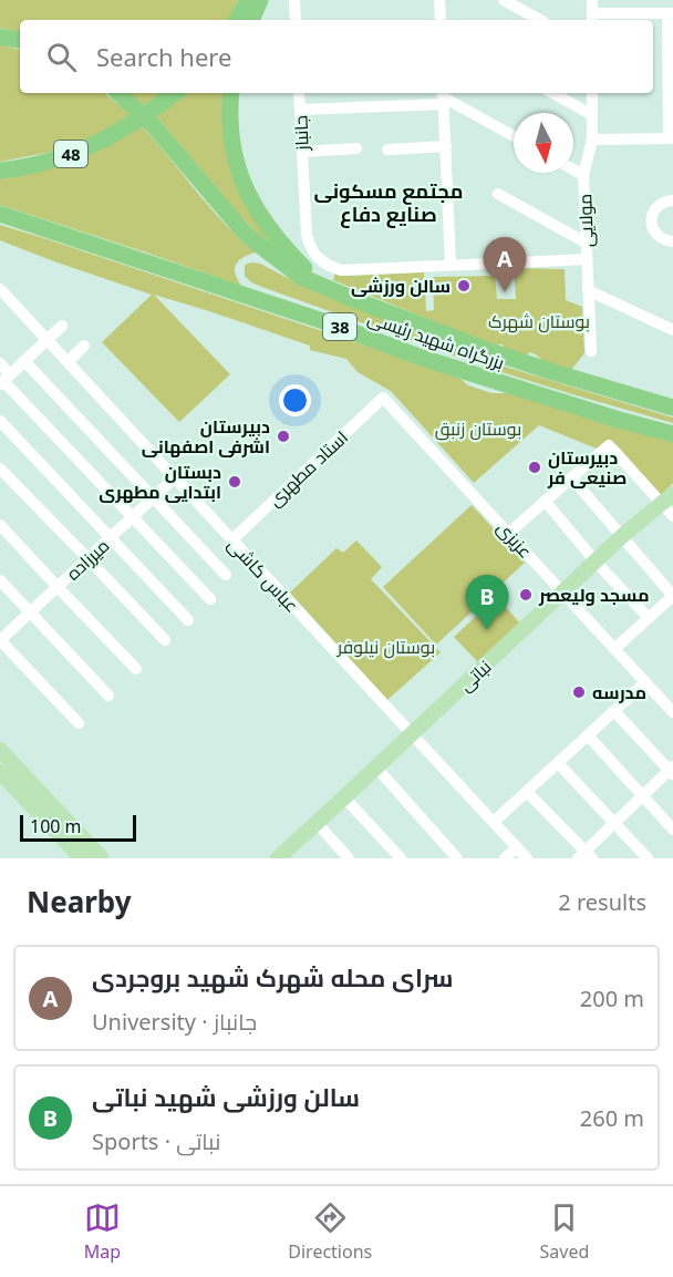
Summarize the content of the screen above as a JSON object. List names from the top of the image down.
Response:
{
  "streets": {
    "highway": ["48", "38", "بزرگراه شهید رئیسی"],
    "main road": ["نباتی"],
    "street": [
      "جانباز",
      "مولايی",
      "استاد مطهری",
      "عزیزی",
      "میرزاده",
      "عباس کاشی"
    ]
  },
  "crossings": [
    ["جانباز", "مولايی"],
    ["استاد مطهری", "عزیزی"],
    ["استاد مطهری", "عباس کاشی"],
    ["عزیزی", "نباتی"],
    ["میرزاده", "عباس کاشی"],
    ["عباس کاشی", "نباتی"]
  ],
  "districts": ["مجتمع مسکونی صنایع دفاع"],
  "parks": ["بوستان شهرک", "بوستان زنبق", "بوستان نیلوفر"],
  "places": [
    "سالن ورزشی",
    "دبیرستان اشرفی اصفهانی",
    "دبیرستان صنیعی فر",
    "دبستان ابتدایی مطهری",
    "مسجد ولیعصر",
    "مدرسه"
  ],
  "scale_bar": "100 m",
  "north": "bottom",
  "page": {
    "search": "Search here",
    "pins": ["A", "B"],
    "scale": "100 m",
    "heading": ["Nearby", "2 results"],
    "list": [
      {
        "mark": "A",
        "name": "سرای محله شهرک شهید بروجردی",
        "note": "University · جانباز",
        "value": "200 m"
      },
      {
        "mark": "B",
        "name": "سالن ورزشی شهید نباتی",
        "note": "Sports · نباتی",
        "value": "260 m"
      }
    ],
    "nav": ["Map", "Directions", "Saved"]
  }
}
